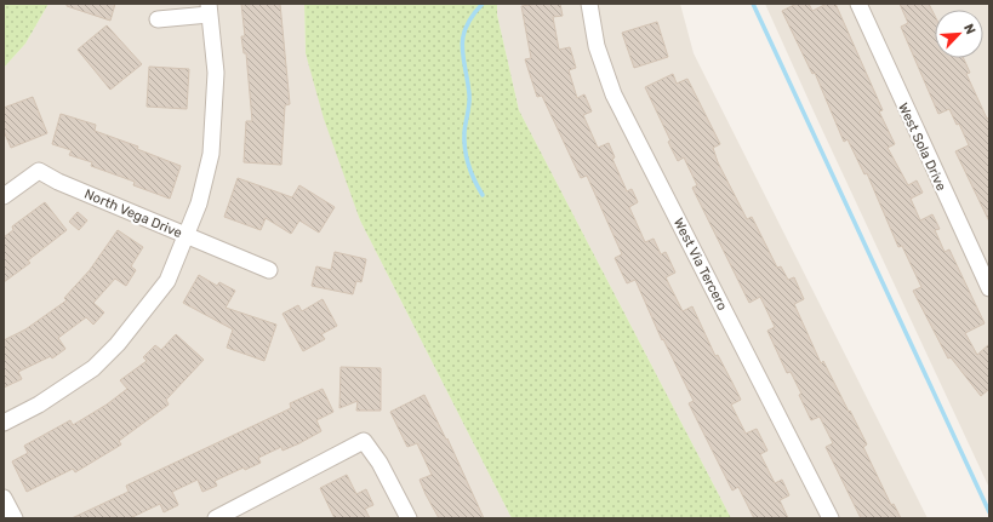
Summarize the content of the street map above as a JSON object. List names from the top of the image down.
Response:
{
  "streets": {
    "street": ["West Sola Drive", "North Vega Drive", "West Via Tercero"]
  },
  "north": "top right"
}
